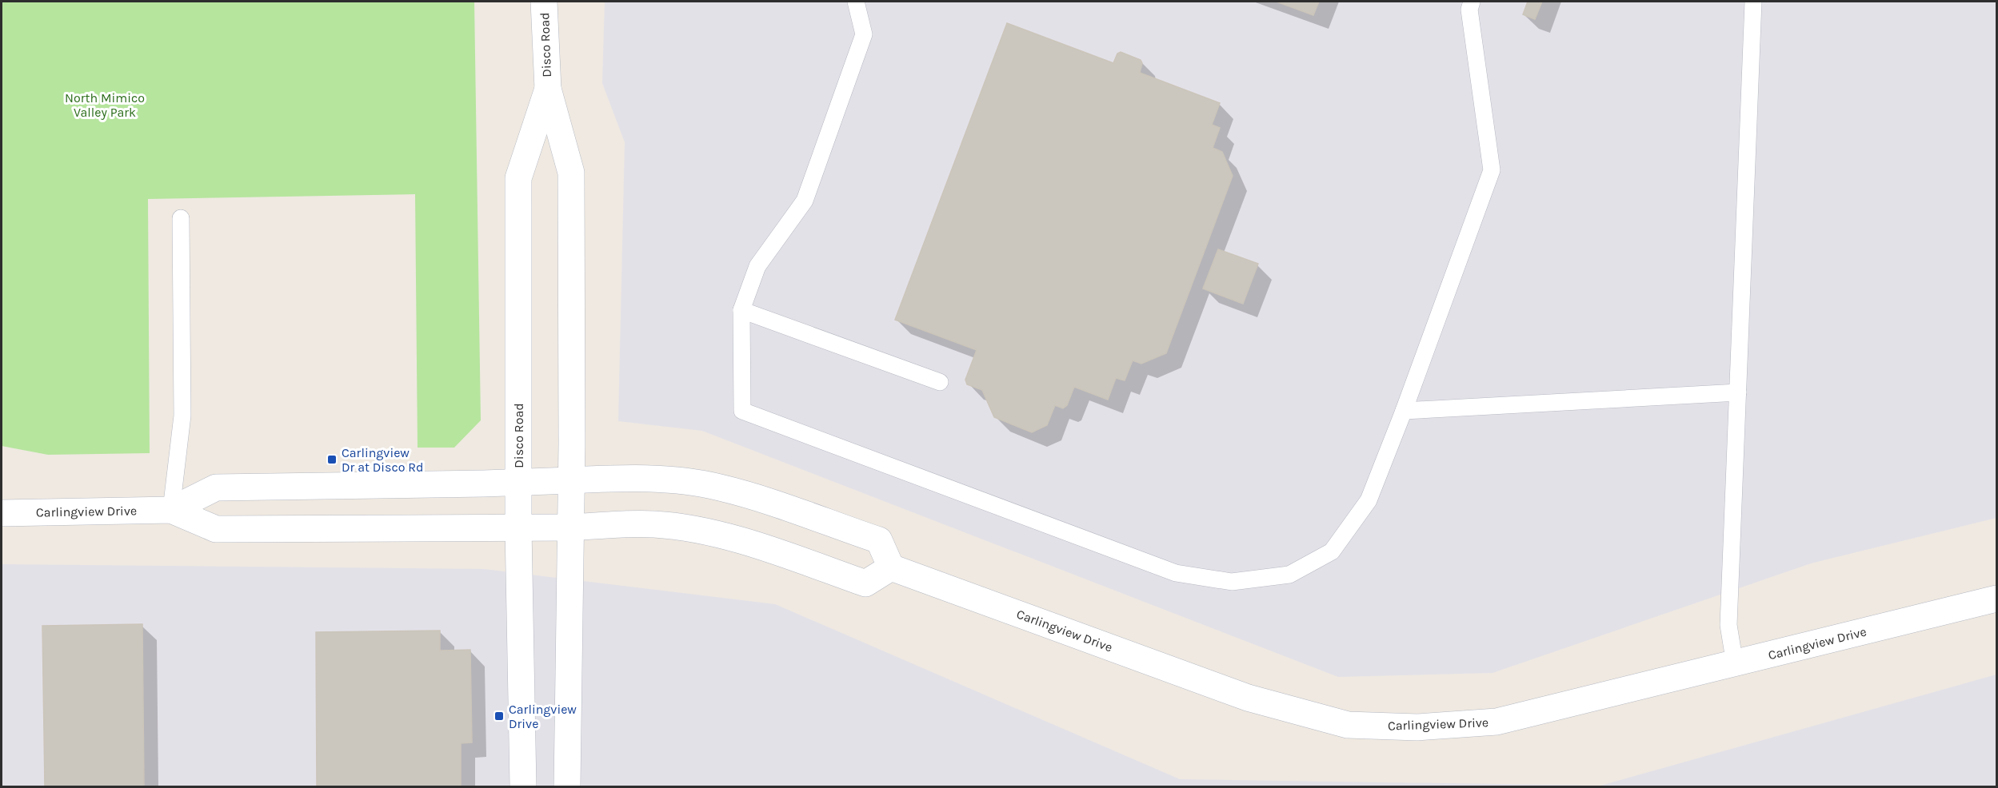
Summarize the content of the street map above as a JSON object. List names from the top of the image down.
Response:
{
  "streets": {
    "main road": ["Disco Road", "Carlingview Drive"]
  },
  "crossings": [
    ["Disco Road", "Carlingview Drive"]
  ],
  "parks": ["North Mimico Valley Park"],
  "places": {
    "transit": ["Carlingview Dr at Disco Rd", "Carlingview Drive"]
  }
}
